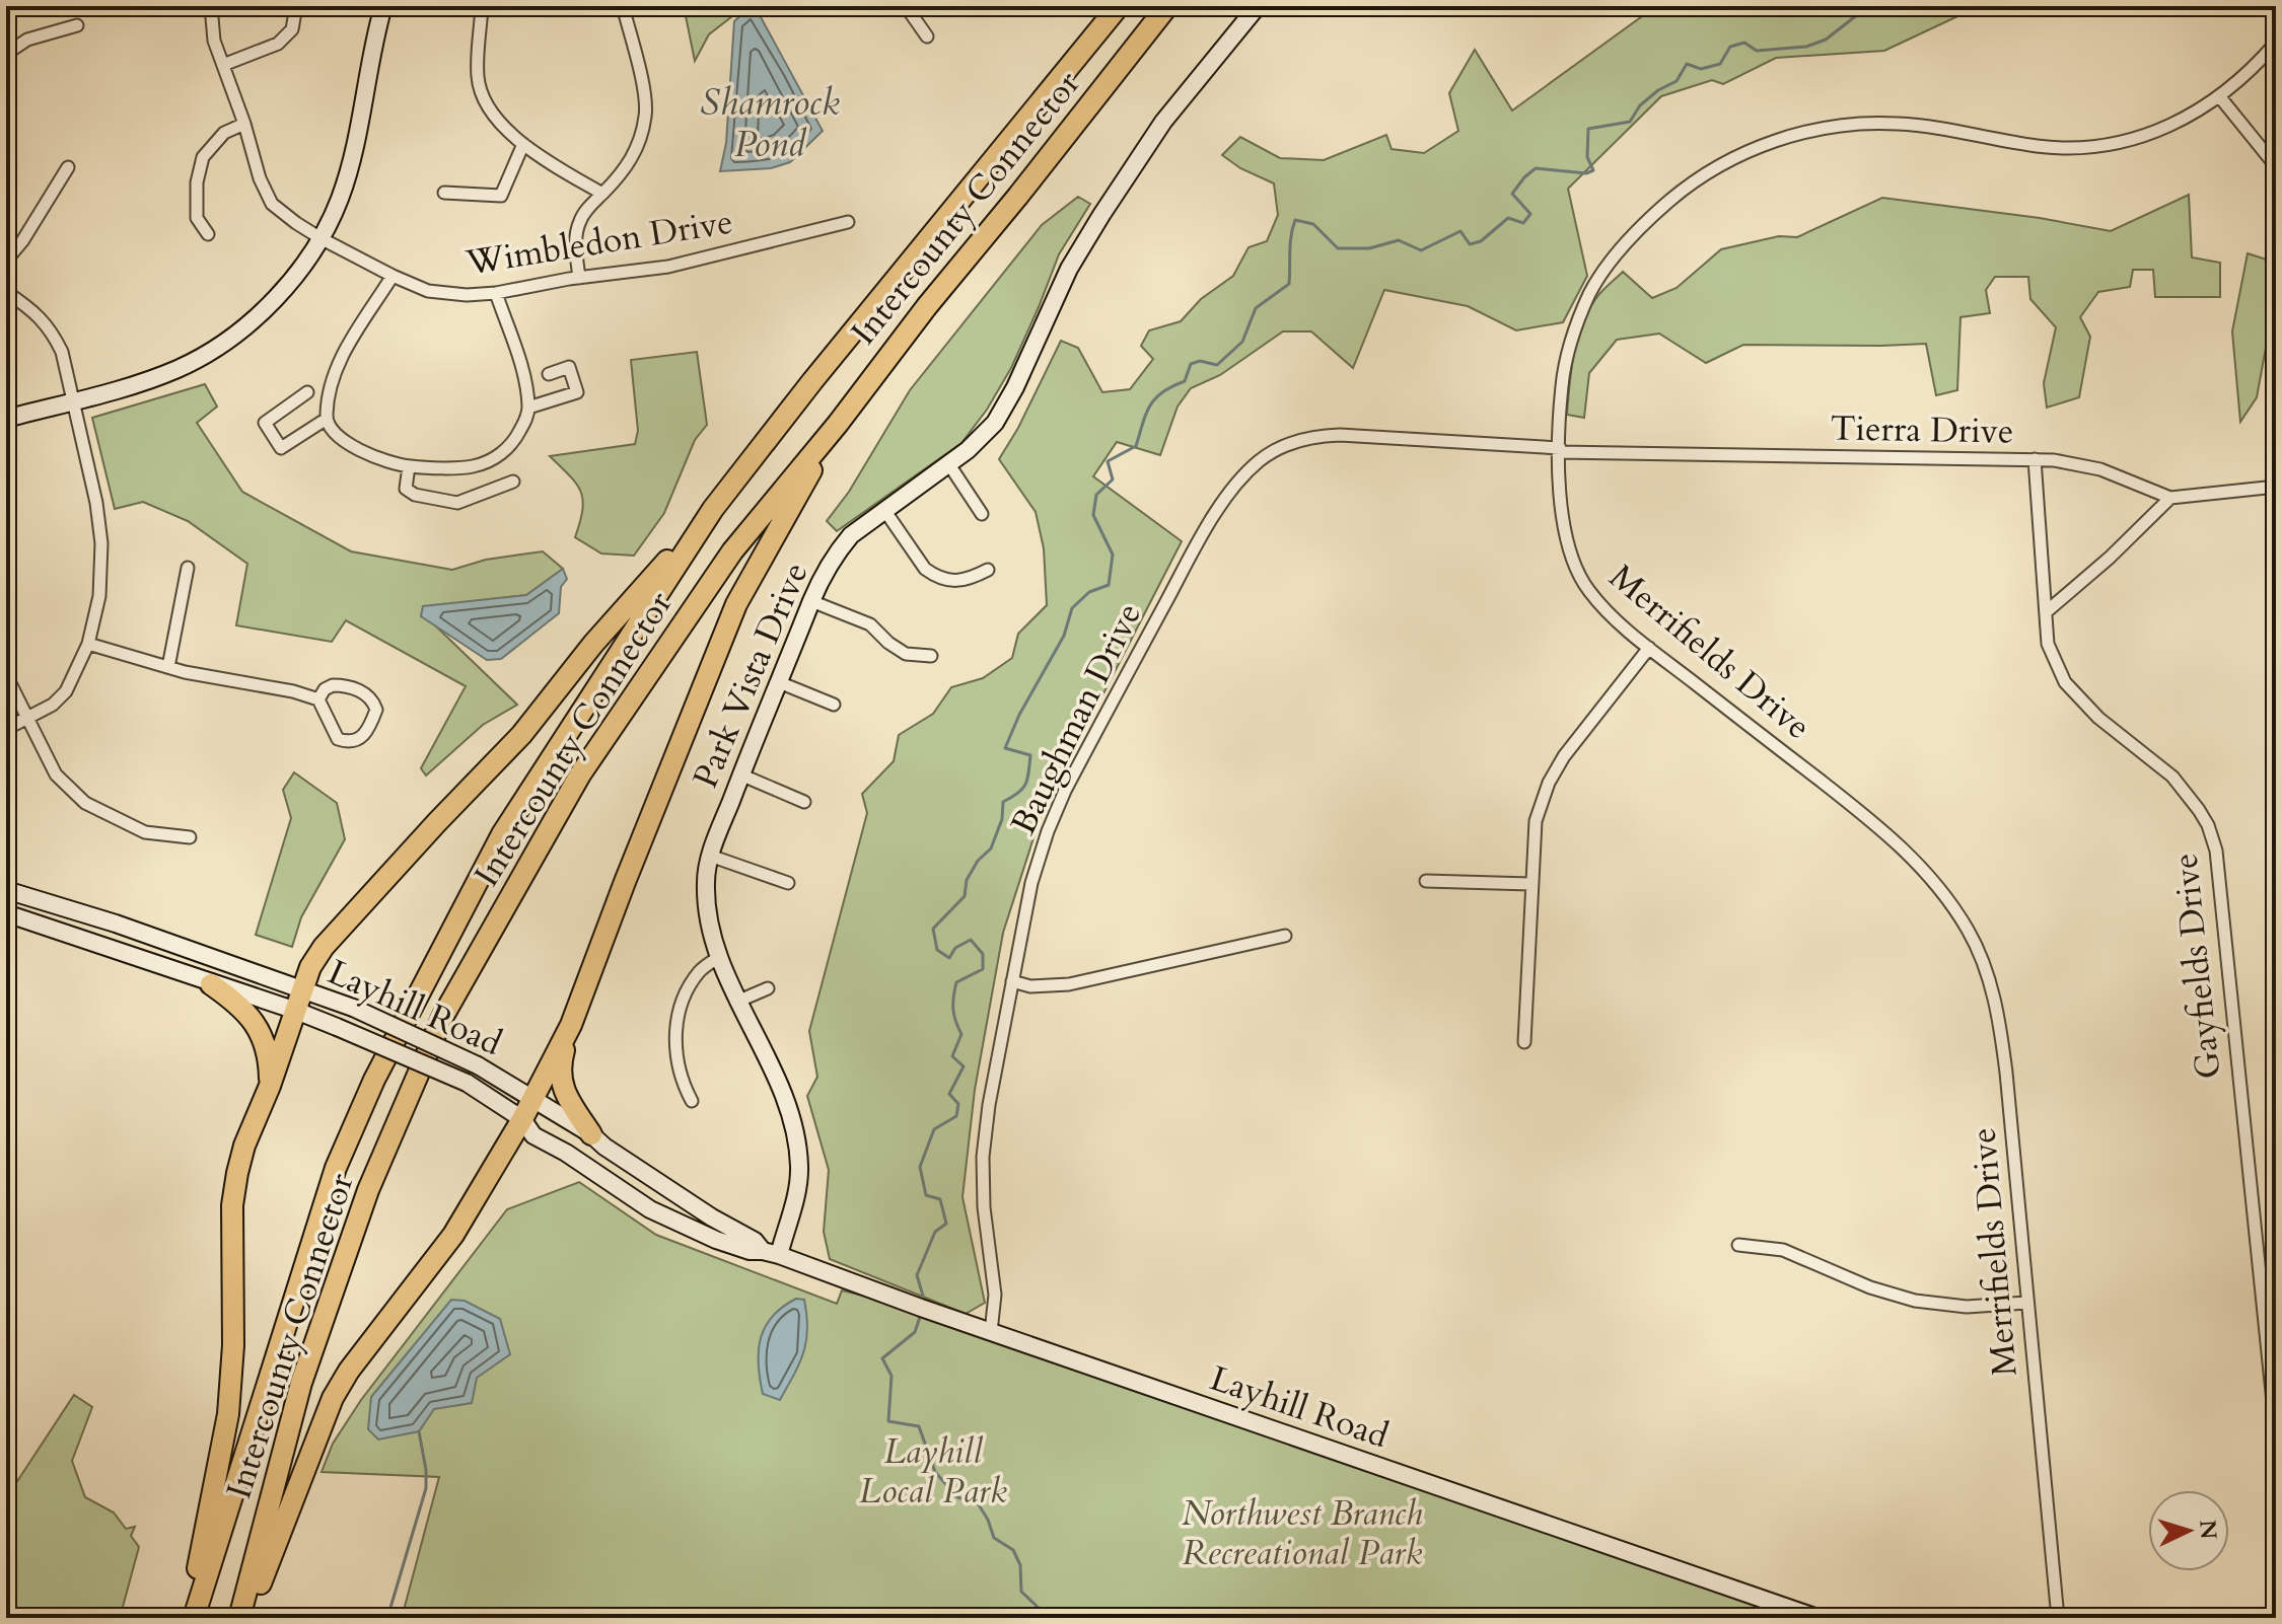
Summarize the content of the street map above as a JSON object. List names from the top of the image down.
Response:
{
  "streets": {
    "highway": ["Intercounty Connector"],
    "main road": ["Park Vista Drive", "Layhill Road"],
    "street": [
      "Wimbledon Drive",
      "Tierra Drive",
      "Merrifields Drive",
      "Baughman Drive",
      "Gayfields Drive"
    ]
  },
  "crossings": [
    ["Tierra Drive", "Merrifields Drive"],
    ["Tierra Drive", "Baughman Drive"],
    ["Tierra Drive", "Gayfields Drive"],
    ["Merrifields Drive", "Baughman Drive"],
    ["Park Vista Drive", "Layhill Road"],
    ["Baughman Drive", "Layhill Road"]
  ],
  "water": ["Shamrock Pond"],
  "parks": ["Layhill Local Park", "Northwest Branch Recreational Park"],
  "north": "right"
}
